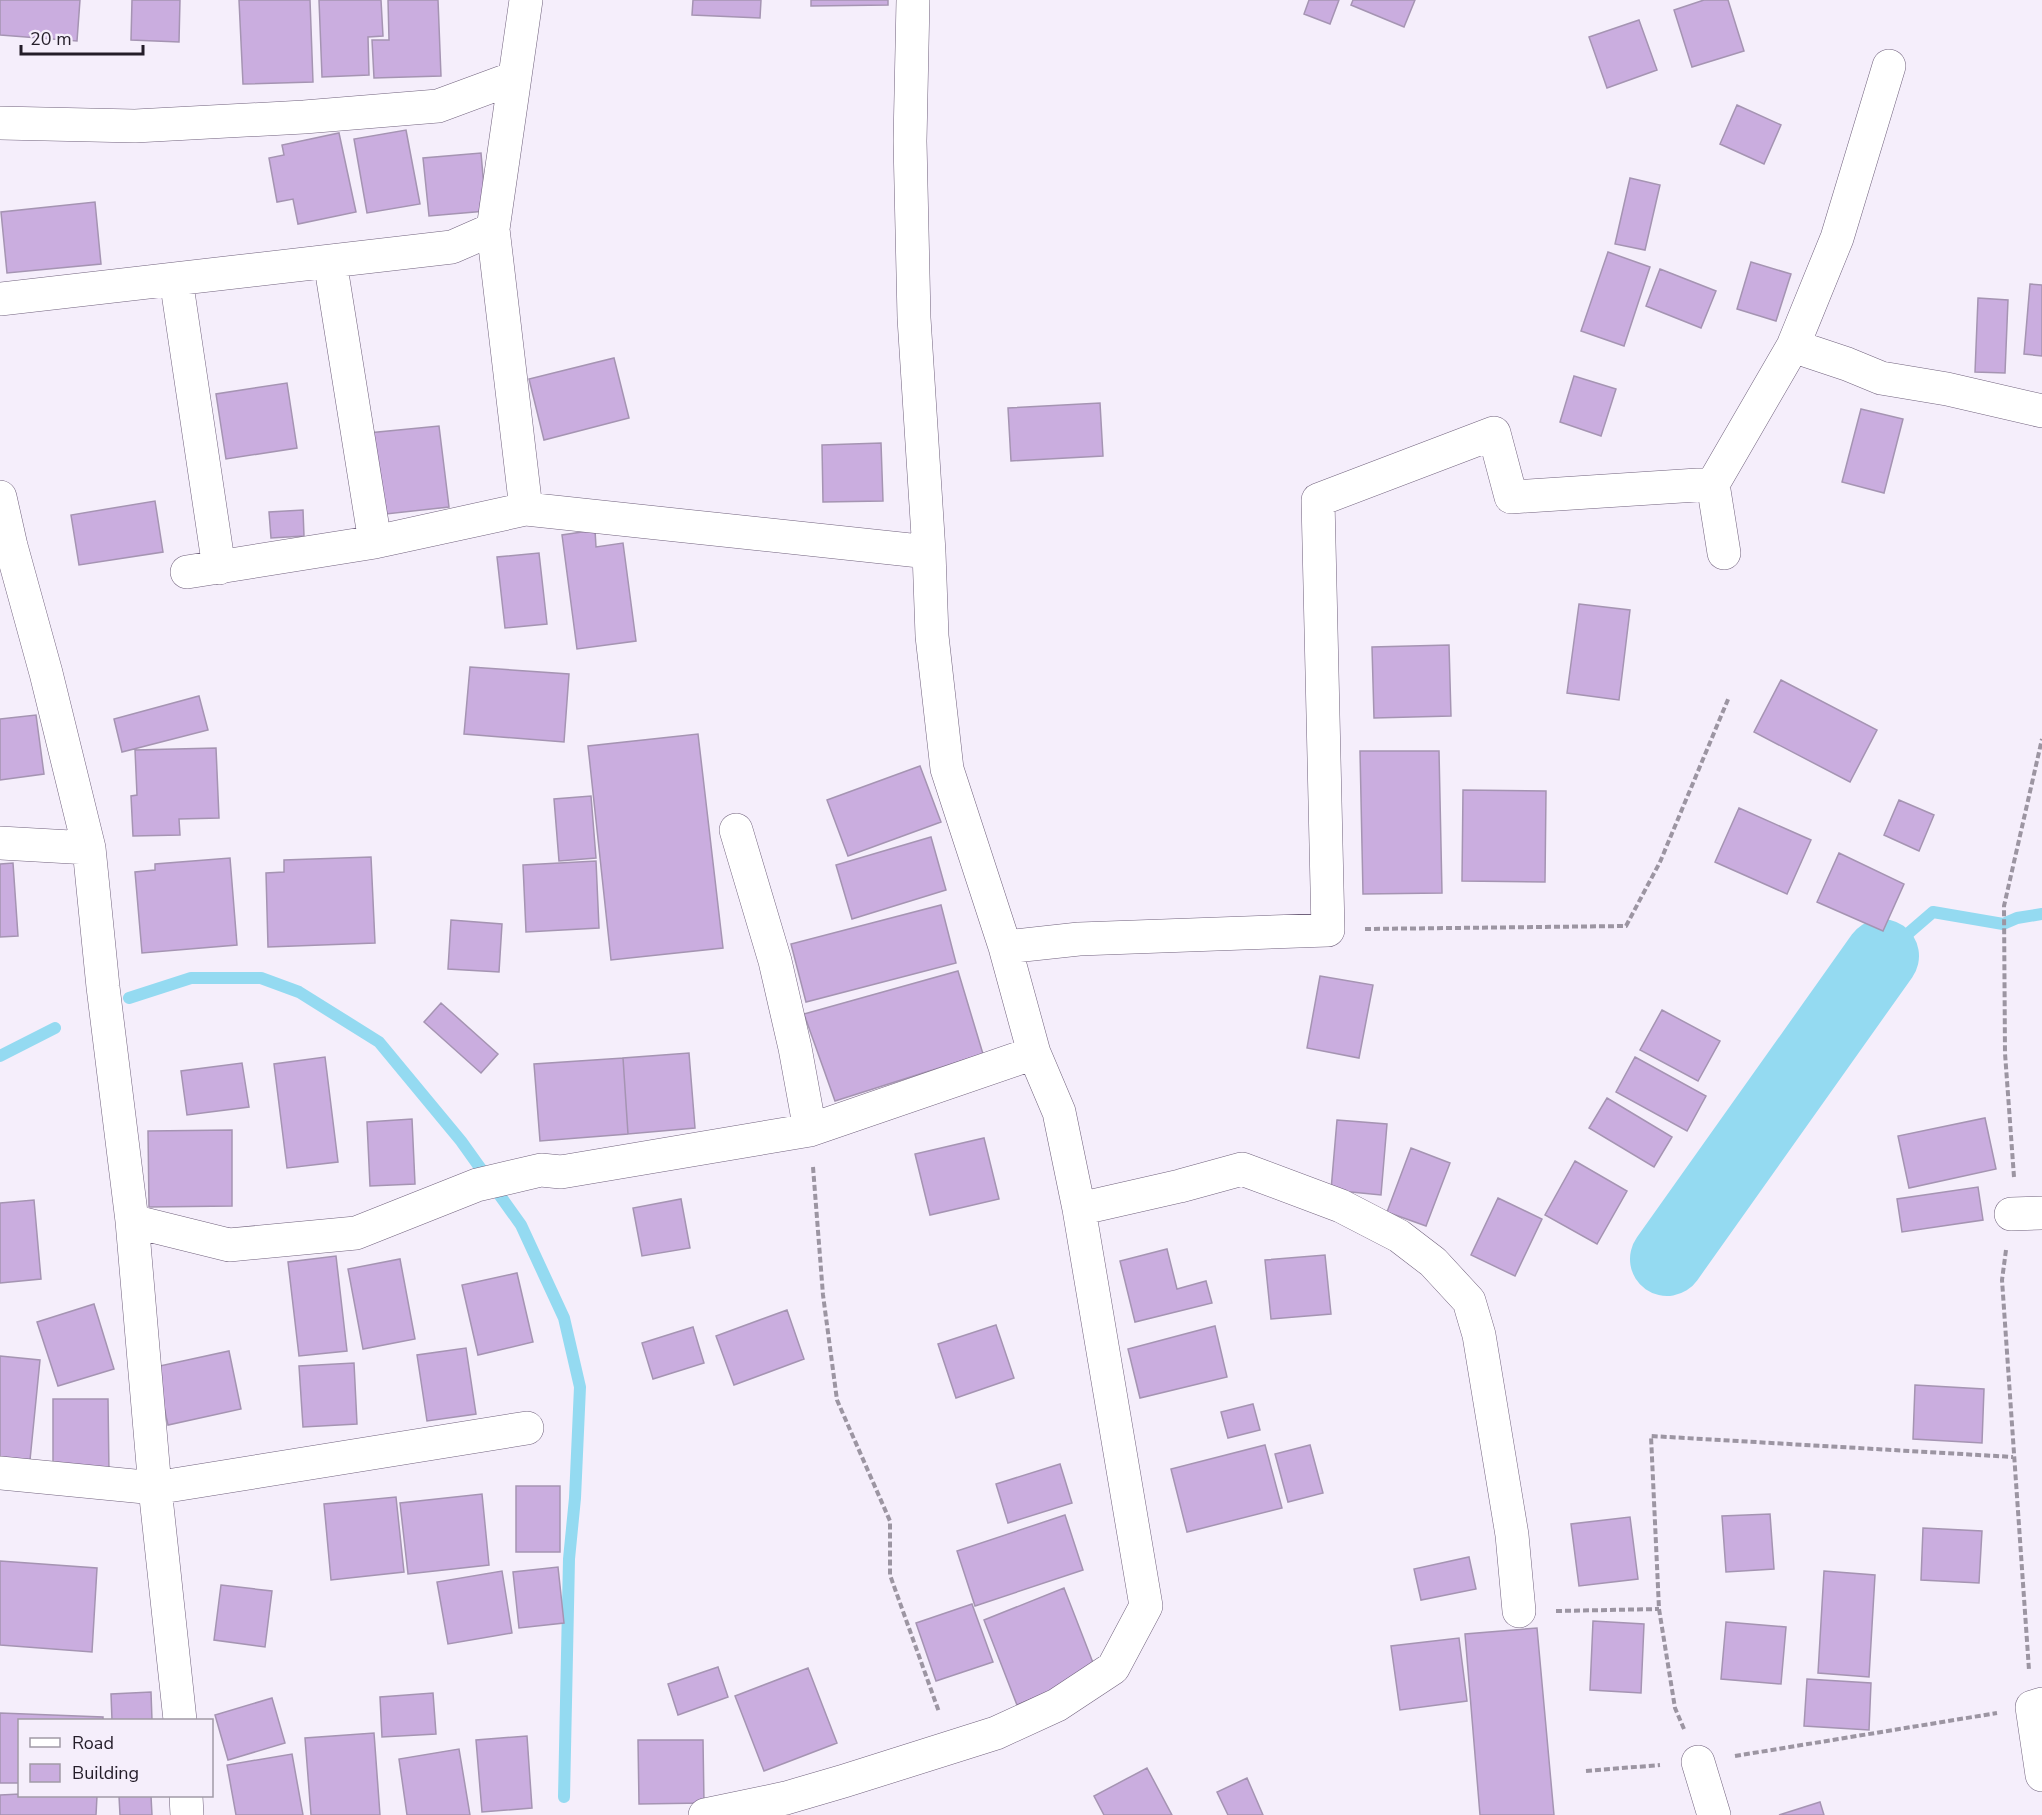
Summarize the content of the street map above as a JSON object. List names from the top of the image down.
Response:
{
  "legend": ["Road", "Building"],
  "scale_bar": "20 m"
}
